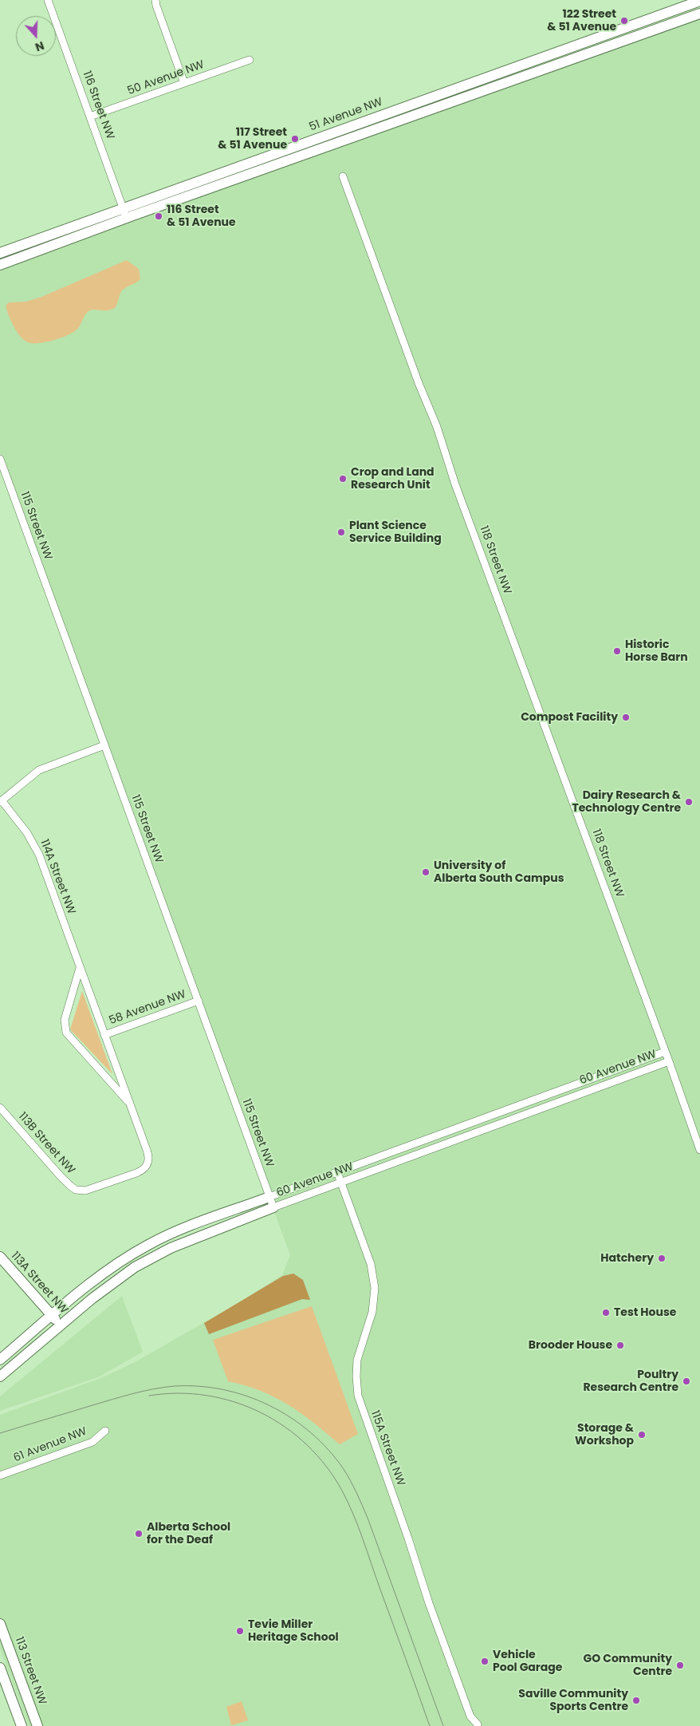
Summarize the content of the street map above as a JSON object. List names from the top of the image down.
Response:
{
  "streets": {
    "main road": [
      "51 Avenue NW",
      "60 Avenue NW",
      "113A Street NW",
      "113 Street NW"
    ],
    "street": [
      "50 Avenue NW",
      "116 Street NW",
      "115 Street NW",
      "118 Street NW",
      "114A Street NW",
      "58 Avenue NW",
      "113B Street NW",
      "61 Avenue NW",
      "115A Street NW"
    ]
  },
  "crossings": [
    ["50 Avenue NW", "116 Street NW"],
    ["116 Street NW", "51 Avenue NW"],
    ["115 Street NW", "58 Avenue NW"],
    ["115 Street NW", "60 Avenue NW"],
    ["118 Street NW", "60 Avenue NW"],
    ["114A Street NW", "58 Avenue NW"],
    ["114A Street NW", "113B Street NW"],
    ["60 Avenue NW", "113A Street NW"],
    ["60 Avenue NW", "115A Street NW"]
  ],
  "places": [
    "122 Street & 51 Avenue",
    "117 Street & 51 Avenue",
    "116 Street & 51 Avenue",
    "Crop and Land Research Unit",
    "Plant Science Service Building",
    "Historic Horse Barn",
    "Compost Facility",
    "Dairy Research & Technology Centre",
    "University of Alberta South Campus",
    "Hatchery",
    "Test House",
    "Brooder House",
    "Poultry Research Centre",
    "Storage & Workshop",
    "Alberta School for the Deaf",
    "Tevie Miller Heritage School",
    "Vehicle Pool Garage",
    "GO Community Centre",
    "Saville Community Sports Centre"
  ],
  "north": "bottom"
}
